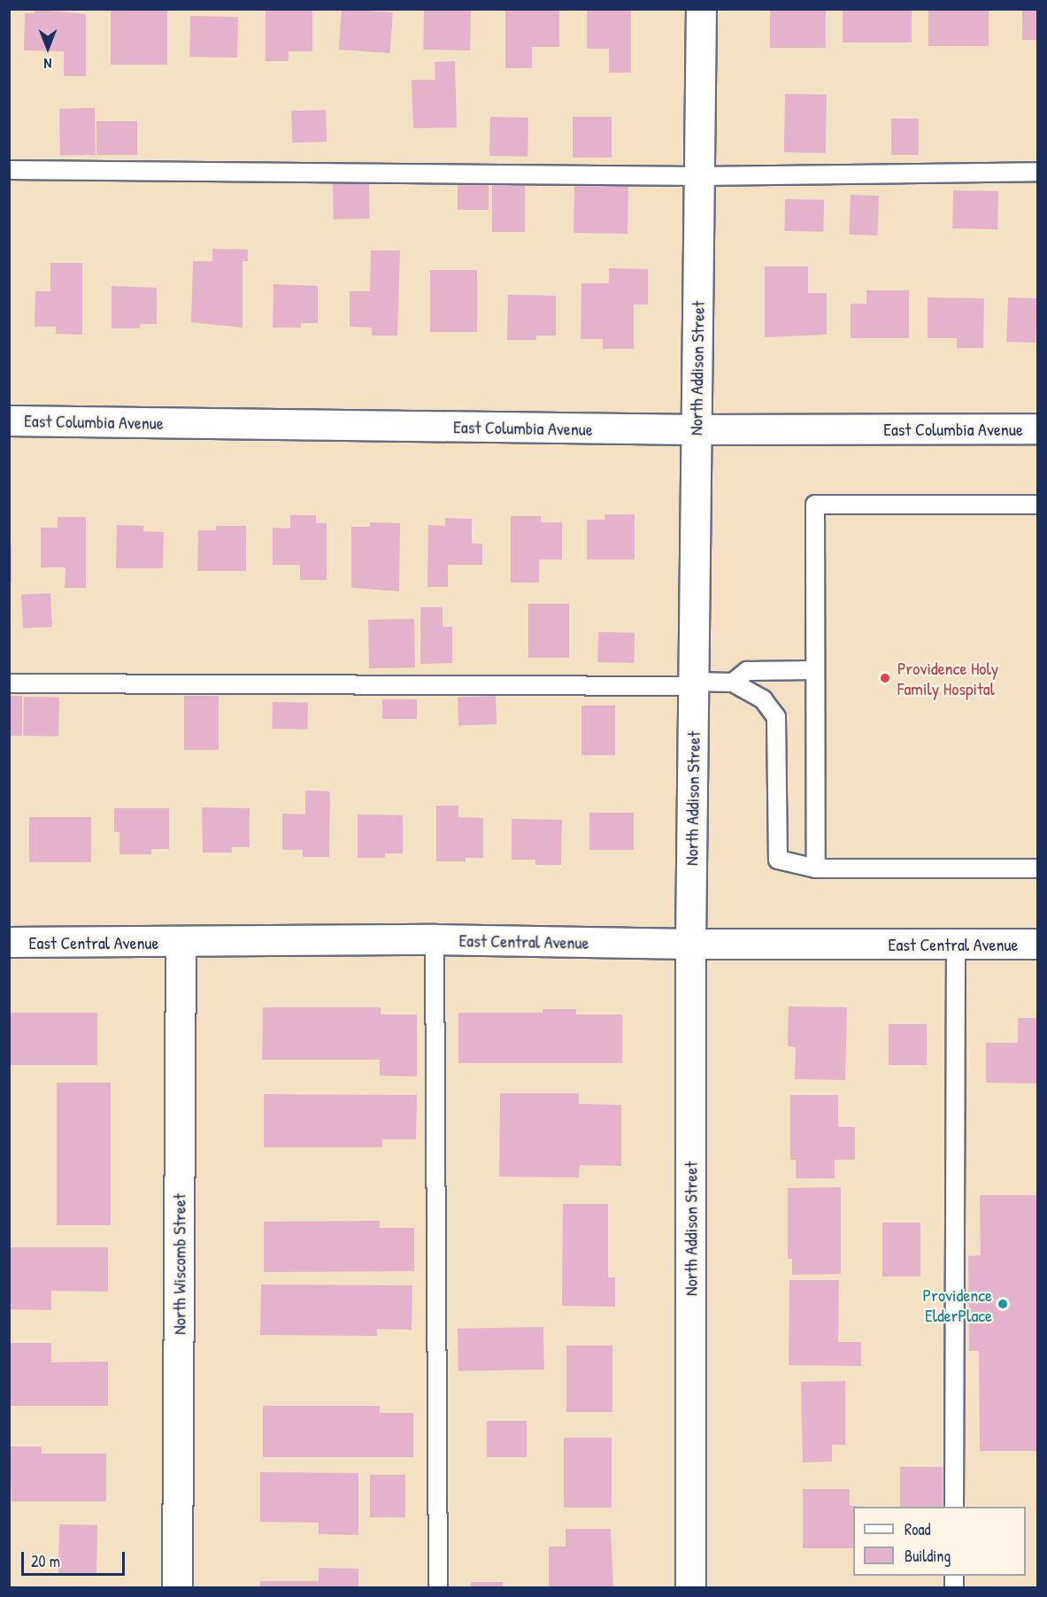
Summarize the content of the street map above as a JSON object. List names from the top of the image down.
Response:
{
  "streets": {
    "street": [
      "North Addison Street",
      "East Columbia Avenue",
      "East Central Avenue",
      "North Wiscomb Street"
    ]
  },
  "crossings": [
    ["North Addison Street", "East Columbia Avenue"],
    ["North Addison Street", "East Central Avenue"],
    ["East Central Avenue", "North Wiscomb Street"]
  ],
  "places": ["Providence Holy Family Hospital", "Providence ElderPlace"],
  "legend": ["Road", "Building"],
  "scale_bar": "20 m",
  "north": "bottom"
}
